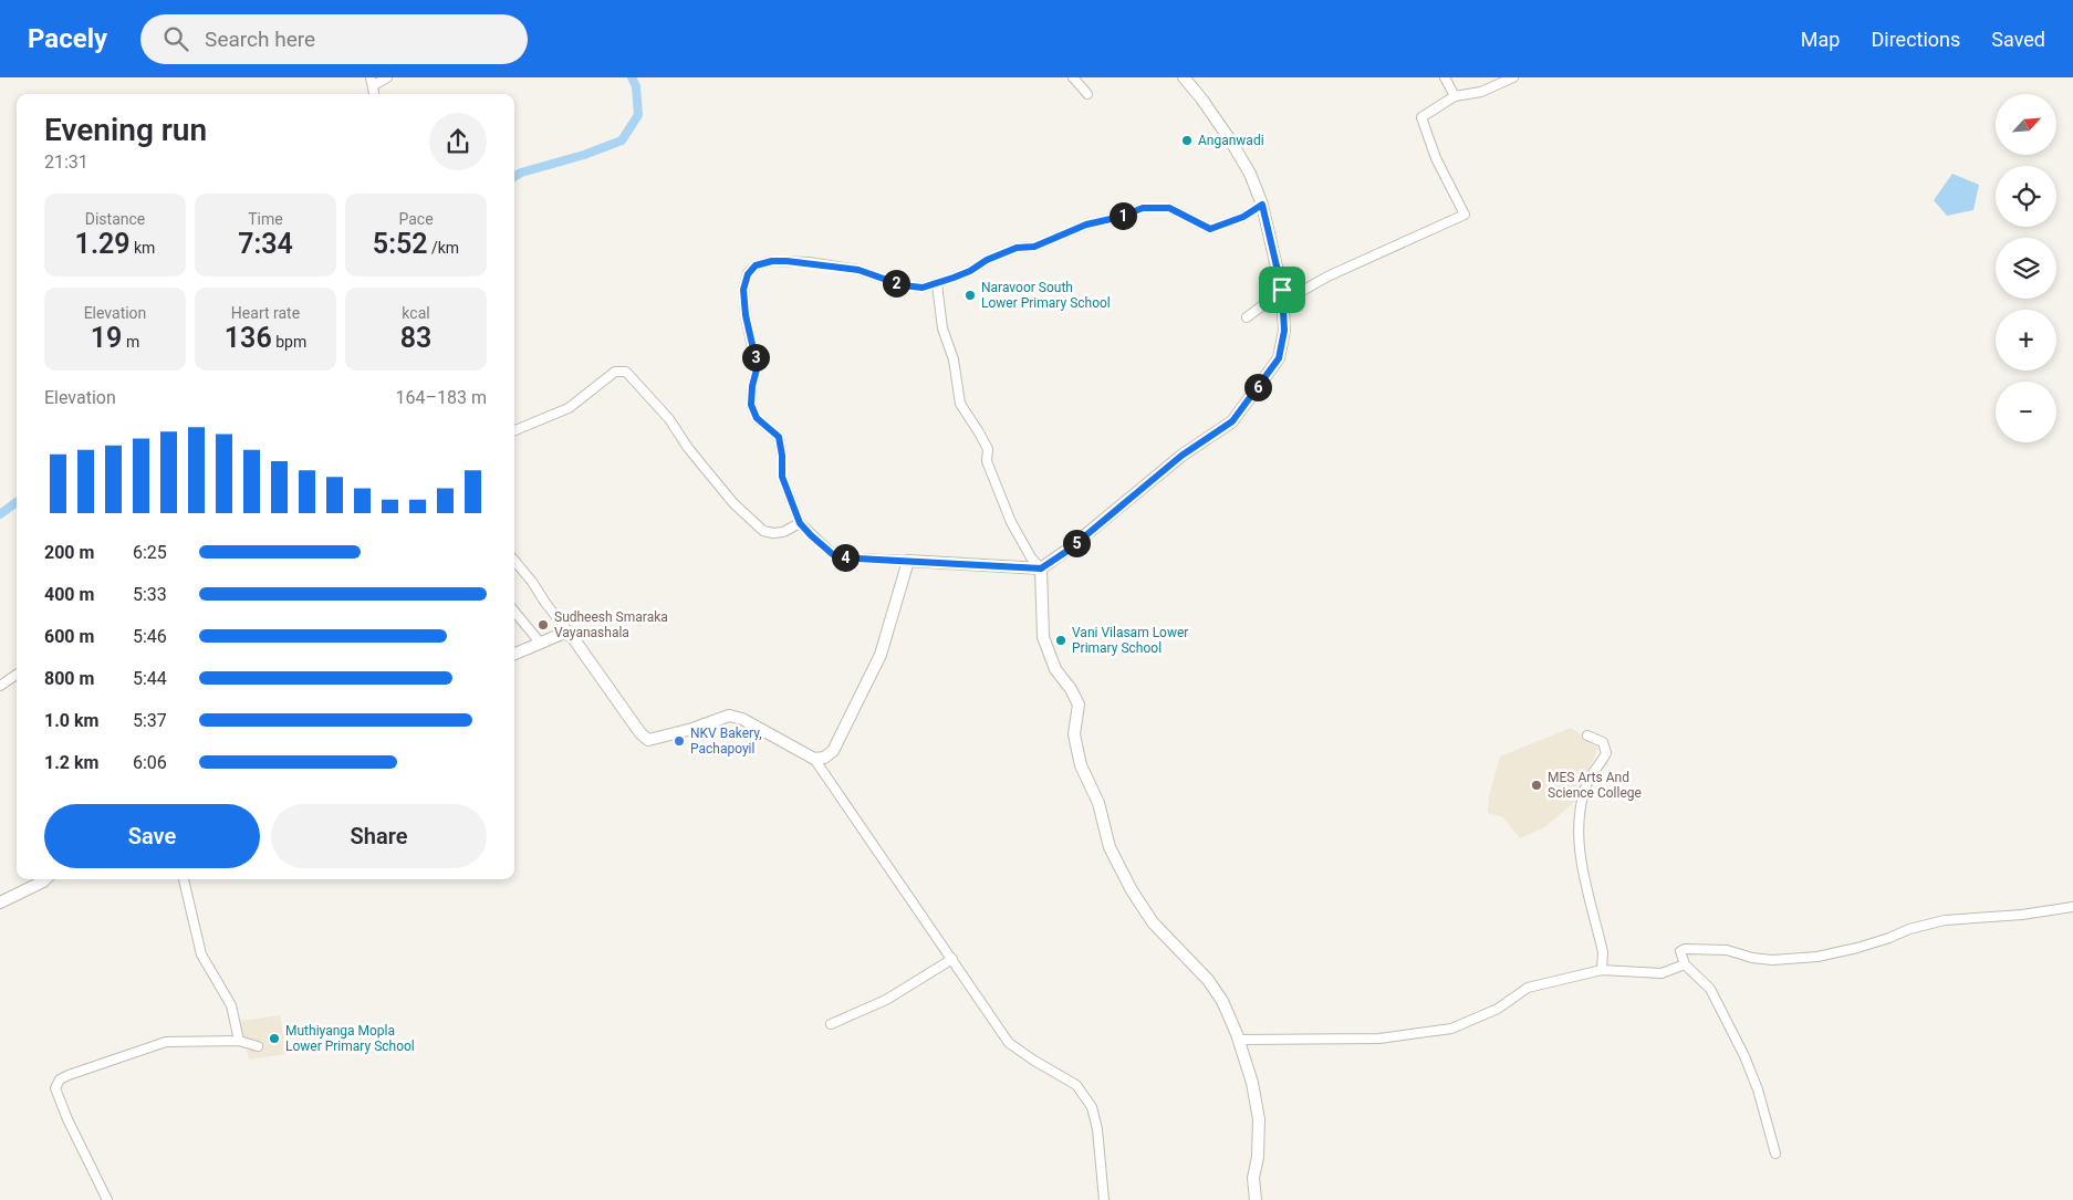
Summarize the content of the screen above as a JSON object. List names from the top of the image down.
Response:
{
  "places": [
    "Anganwadi",
    "Naravoor South Lower Primary School",
    "Sudheesh Smaraka Vayanashala",
    "Vani Vilasam Lower Primary School",
    "NKV Bakery, Pachapoyil",
    "MES Arts And Science College",
    "Muthiyanga Mopla Lower Primary School"
  ],
  "north": "top right",
  "page": {
    "header": "Pacely",
    "search": "Search here",
    "nav": ["Map", "Directions", "Saved"],
    "map_buttons": ["+", "−"],
    "heading": ["Evening run", "21:31"],
    "stats": [
      ["Distance", "1.29 km"],
      ["Time", "7:34"],
      ["Pace", "5:52 /km"],
      ["Elevation", "19 m"],
      ["Heart rate", "136 bpm"],
      ["kcal", "83"]
    ],
    "pins": [
      "1",
      "2",
      "3",
      "6",
      "5",
      "4"
    ],
    "chart": ["Elevation", "164–183 m"],
    "list": [
      {
        "name": "200 m",
        "note": "6:25"
      },
      {
        "name": "400 m",
        "note": "5:33"
      },
      {
        "name": "600 m",
        "note": "5:46"
      },
      {
        "name": "800 m",
        "note": "5:44"
      },
      {
        "name": "1.0 km",
        "note": "5:37"
      },
      {
        "name": "1.2 km",
        "note": "6:06"
      }
    ],
    "buttons": ["Save", "Share"]
  }
}
